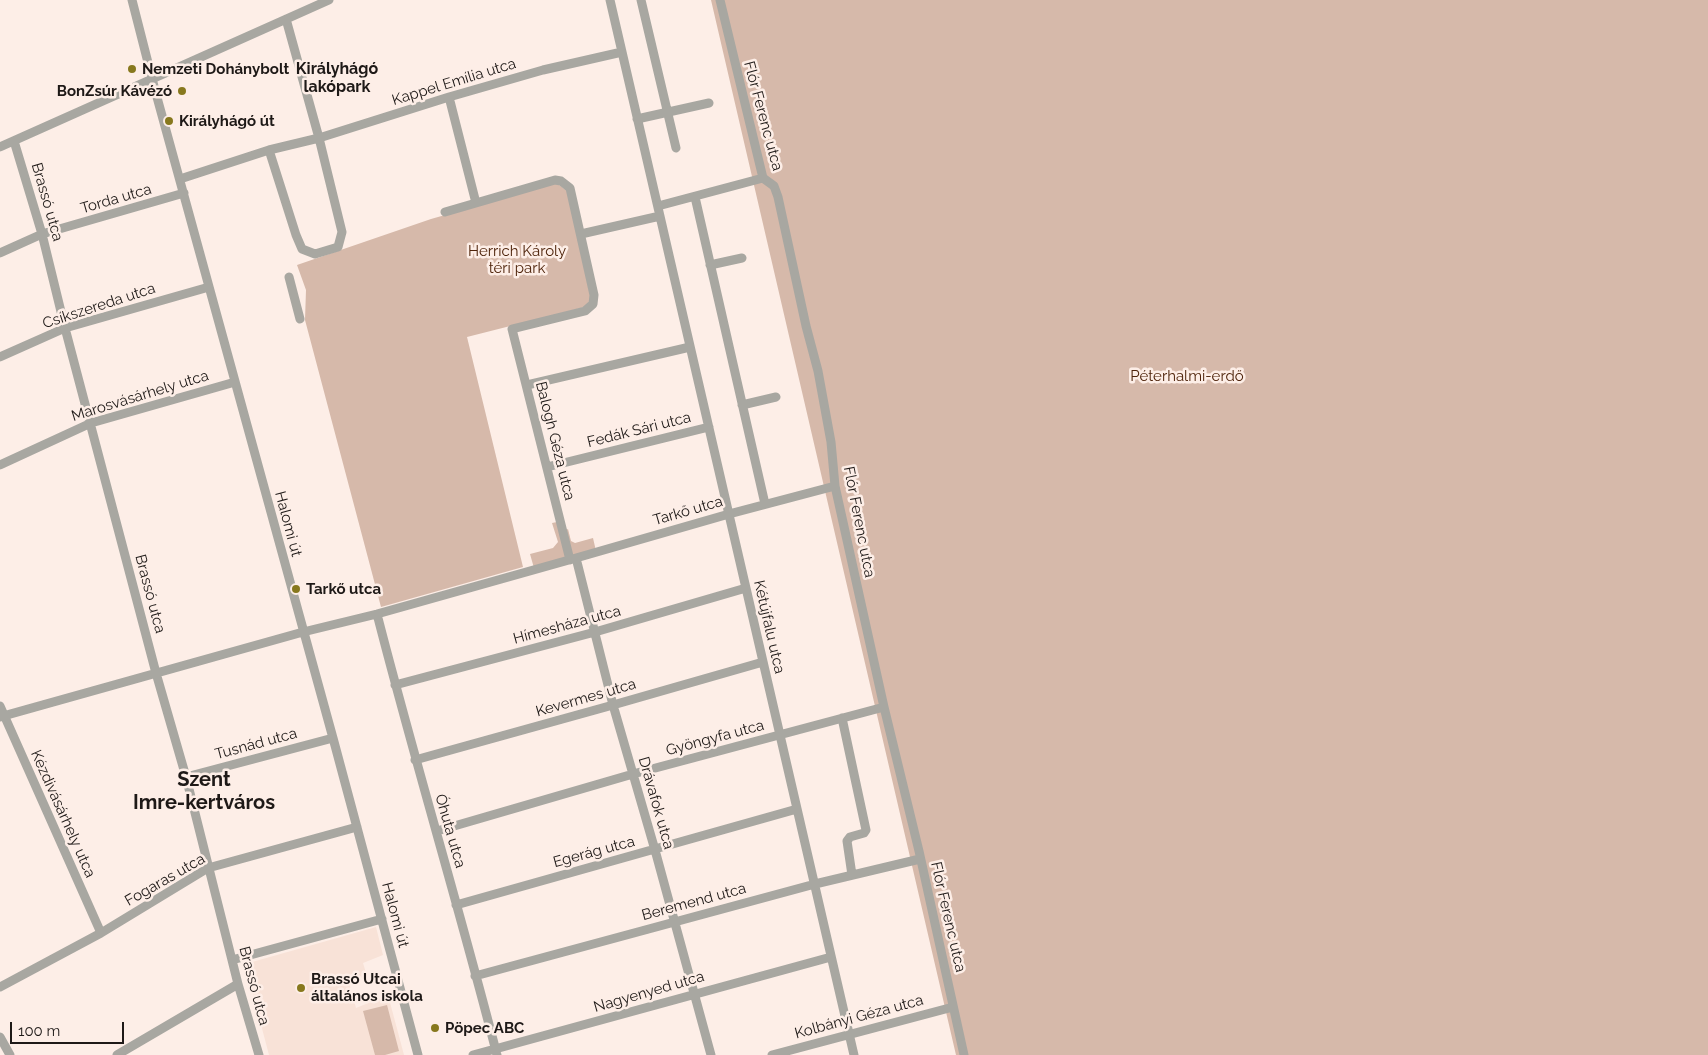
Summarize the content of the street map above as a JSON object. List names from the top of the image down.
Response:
{
  "streets": {
    "street": [
      "Kappel Emília utca",
      "Flór Ferenc utca",
      "Torda utca",
      "Brassó utca",
      "Csíkszereda utca",
      "Marosvásárhely utca",
      "Fedák Sári utca",
      "Balogh Géza utca",
      "Tarkő utca",
      "Halomi út",
      "Hímesháza utca",
      "Kétújfalu utca",
      "Kevermes utca",
      "Gyöngyfa utca",
      "Tusnád utca",
      "Drávafok utca",
      "Kézdivásárhely utca",
      "Óhuta utca",
      "Egerág utca",
      "Fogaras utca",
      "Beremend utca",
      "Nagyenyed utca",
      "Kolbányi Géza utca"
    ]
  },
  "crossings": [
    ["Kappel Emília utca", "Halomi út"],
    ["Kappel Emília utca", "Kétújfalu utca"],
    ["Flór Ferenc utca", "Tarkő utca"],
    ["Flór Ferenc utca", "Gyöngyfa utca"],
    ["Flór Ferenc utca", "Beremend utca"],
    ["Flór Ferenc utca", "Kolbányi Géza utca"],
    ["Torda utca", "Brassó utca"],
    ["Torda utca", "Halomi út"],
    ["Brassó utca", "Csíkszereda utca"],
    ["Brassó utca", "Marosvásárhely utca"],
    ["Brassó utca", "Tarkő utca"],
    ["Brassó utca", "Tusnád utca"],
    ["Brassó utca", "Fogaras utca"],
    ["Csíkszereda utca", "Halomi út"],
    ["Marosvásárhely utca", "Halomi út"],
    ["Fedák Sári utca", "Balogh Géza utca"],
    ["Fedák Sári utca", "Kétújfalu utca"],
    ["Balogh Géza utca", "Tarkő utca"],
    ["Balogh Géza utca", "Drávafok utca"],
    ["Tarkő utca", "Halomi út"],
    ["Tarkő utca", "Kétújfalu utca"],
    ["Tarkő utca", "Drávafok utca"],
    ["Tarkő utca", "Kézdivásárhely utca"],
    ["Tarkő utca", "Óhuta utca"],
    ["Halomi út", "Tusnád utca"],
    ["Halomi út", "Fogaras utca"],
    ["Hímesháza utca", "Kétújfalu utca"],
    ["Hímesháza utca", "Drávafok utca"],
    ["Hímesháza utca", "Óhuta utca"],
    ["Kétújfalu utca", "Kevermes utca"],
    ["Kétújfalu utca", "Gyöngyfa utca"],
    ["Kétújfalu utca", "Egerág utca"],
    ["Kétújfalu utca", "Beremend utca"],
    ["Kétújfalu utca", "Nagyenyed utca"],
    ["Kétújfalu utca", "Kolbányi Géza utca"],
    ["Kevermes utca", "Drávafok utca"],
    ["Kevermes utca", "Óhuta utca"],
    ["Gyöngyfa utca", "Drávafok utca"],
    ["Gyöngyfa utca", "Óhuta utca"],
    ["Drávafok utca", "Egerág utca"],
    ["Drávafok utca", "Beremend utca"],
    ["Drávafok utca", "Nagyenyed utca"],
    ["Kézdivásárhely utca", "Fogaras utca"],
    ["Óhuta utca", "Egerág utca"],
    ["Óhuta utca", "Beremend utca"],
    ["Óhuta utca", "Nagyenyed utca"]
  ],
  "districts": ["Királyhágó lakópark", "Szent Imre-kertváros"],
  "parks": ["Herrich Károly téri park", "Péterhalmi-erdő"],
  "places": [
    "Nemzeti Dohánybolt",
    "BonZsúr Kávézó",
    "Királyhágó út",
    "Tarkő utca",
    "Brassó Utcai általános iskola",
    "Pöpec ABC"
  ],
  "scale_bar": "100 m"
}
